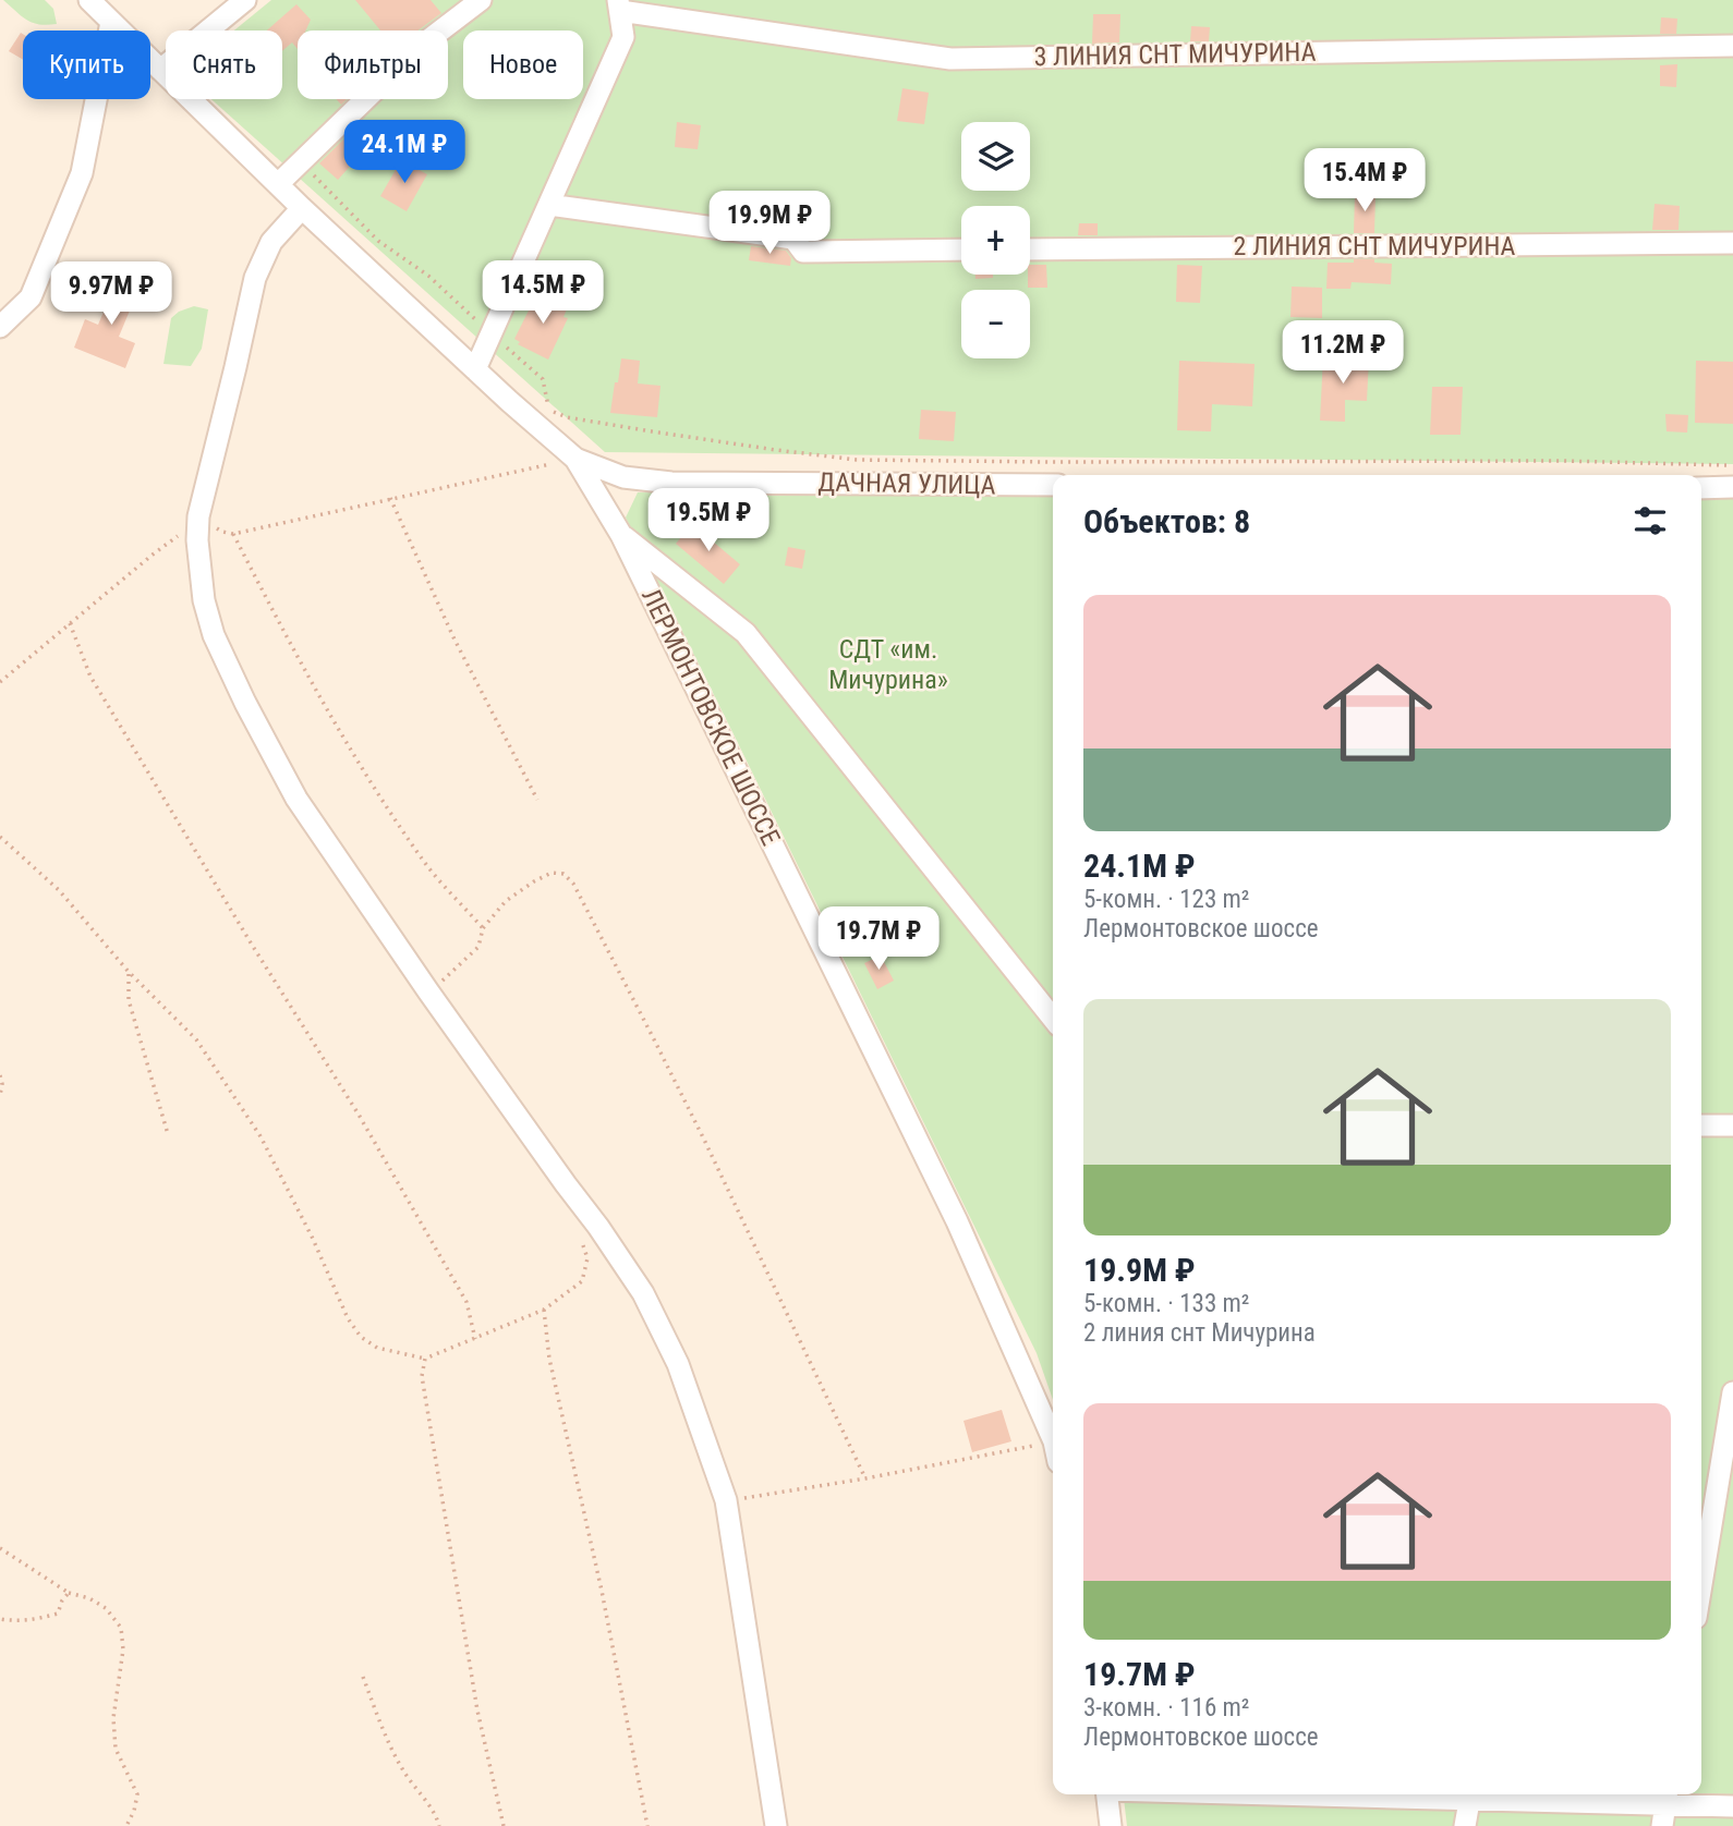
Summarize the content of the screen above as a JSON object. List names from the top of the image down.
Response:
{
  "streets": {
    "street": [
      "3 ЛИНИЯ СНТ МИЧУРИНА",
      "2 ЛИНИЯ СНТ МИЧУРИНА",
      "ДАЧНАЯ УЛИЦА",
      "ЛЕРМОНТОВСКОЕ ШОССЕ"
    ]
  },
  "crossings": [
    ["ДАЧНАЯ УЛИЦА", "ЛЕРМОНТОВСКОЕ ШОССЕ"]
  ],
  "parks": ["СДТ «им. Мичурина»"],
  "page": {
    "chip": [
      "Купить",
      "Снять",
      "Фильтры",
      "Новое"
    ],
    "price": [
      "24.1M ₽",
      "15.4M ₽",
      "19.9M ₽",
      "14.5M ₽",
      "9.97M ₽",
      "11.2M ₽",
      "19.5M ₽",
      "19.7M ₽"
    ],
    "map_buttons": ["+", "−"],
    "heading": "Объектов: 8",
    "list": [
      {
        "name": "24.1M ₽",
        "note": "5-комн. · 123 m² · Лермонтовское шоссе"
      },
      {
        "name": "19.9M ₽",
        "note": "5-комн. · 133 m² · 2 линия снт Мичурина"
      },
      {
        "name": "19.7M ₽",
        "note": "3-комн. · 116 m² · Лермонтовское шоссе"
      }
    ]
  }
}
